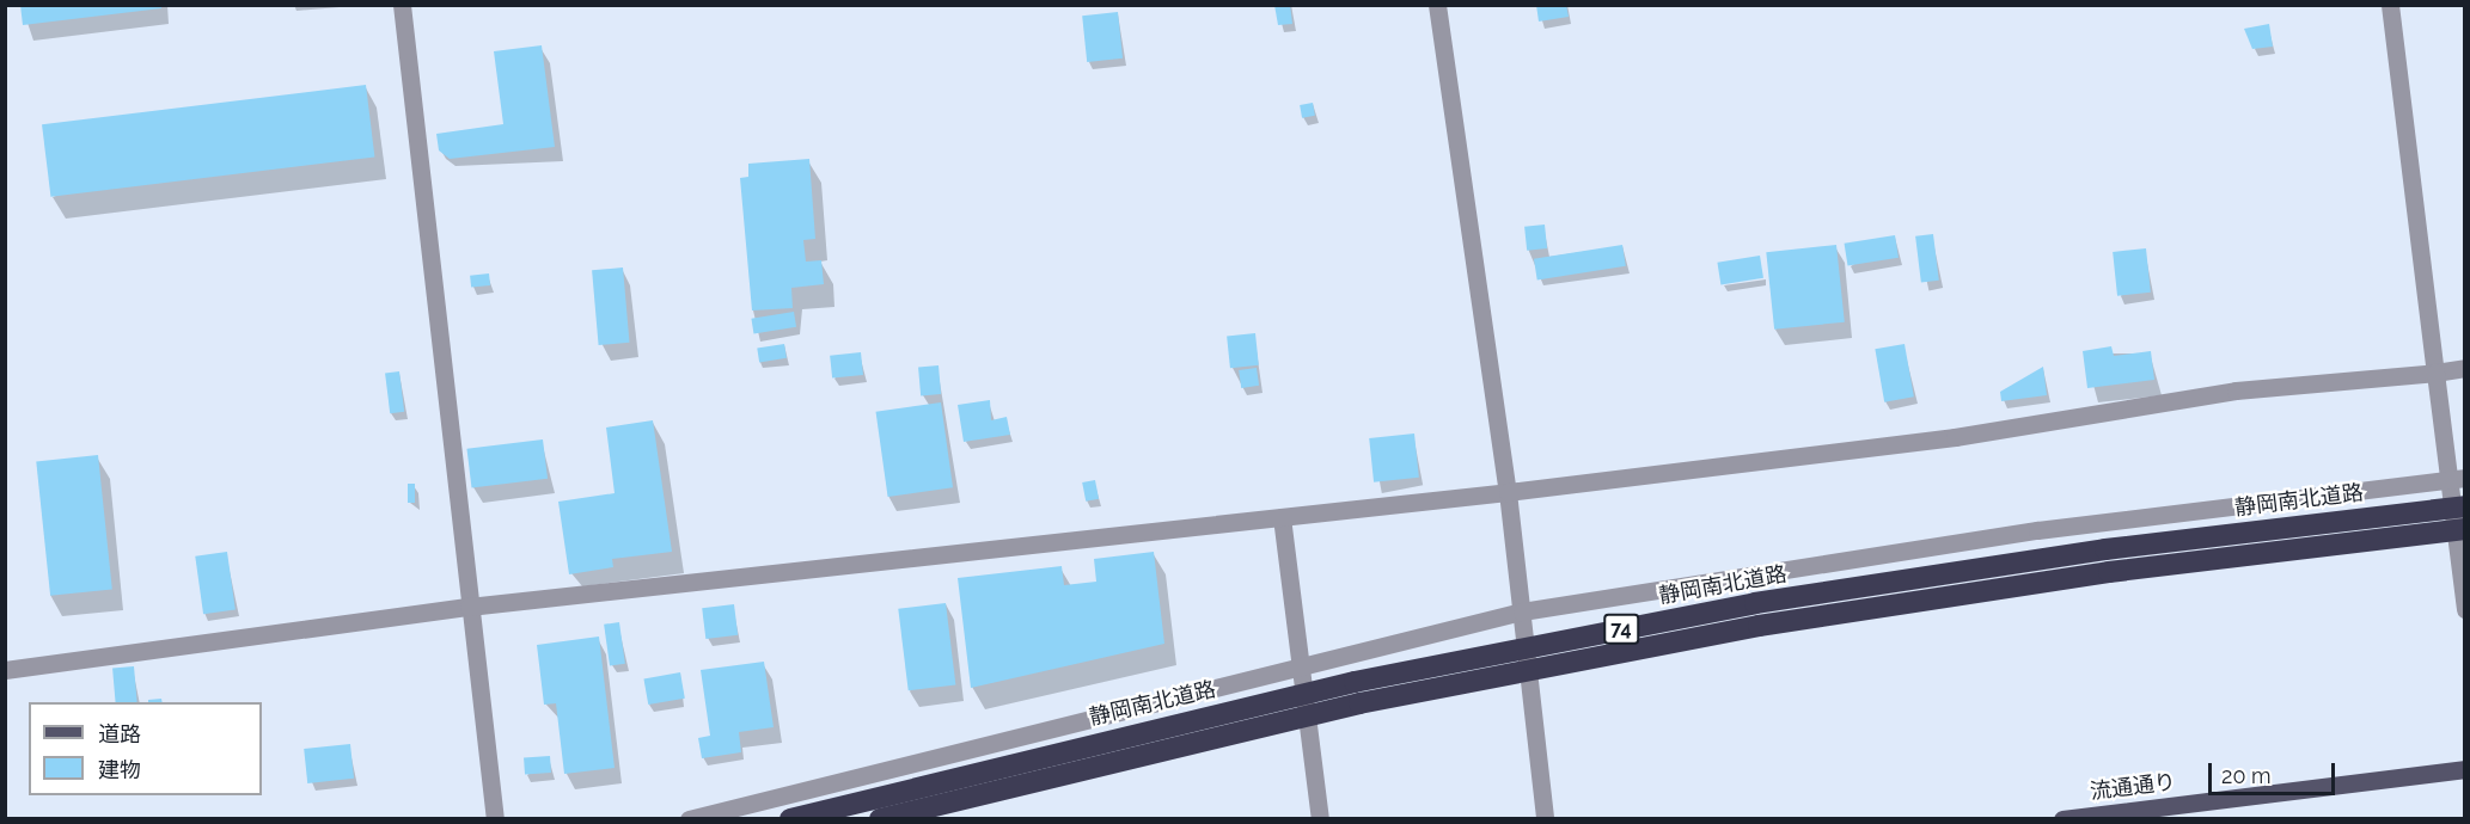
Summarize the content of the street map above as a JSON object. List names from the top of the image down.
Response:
{
  "streets": {
    "highway": ["静岡南北道路", "74"],
    "main road": ["流通通り"]
  },
  "legend": ["道路", "建物"],
  "scale_bar": "20 m"
}
